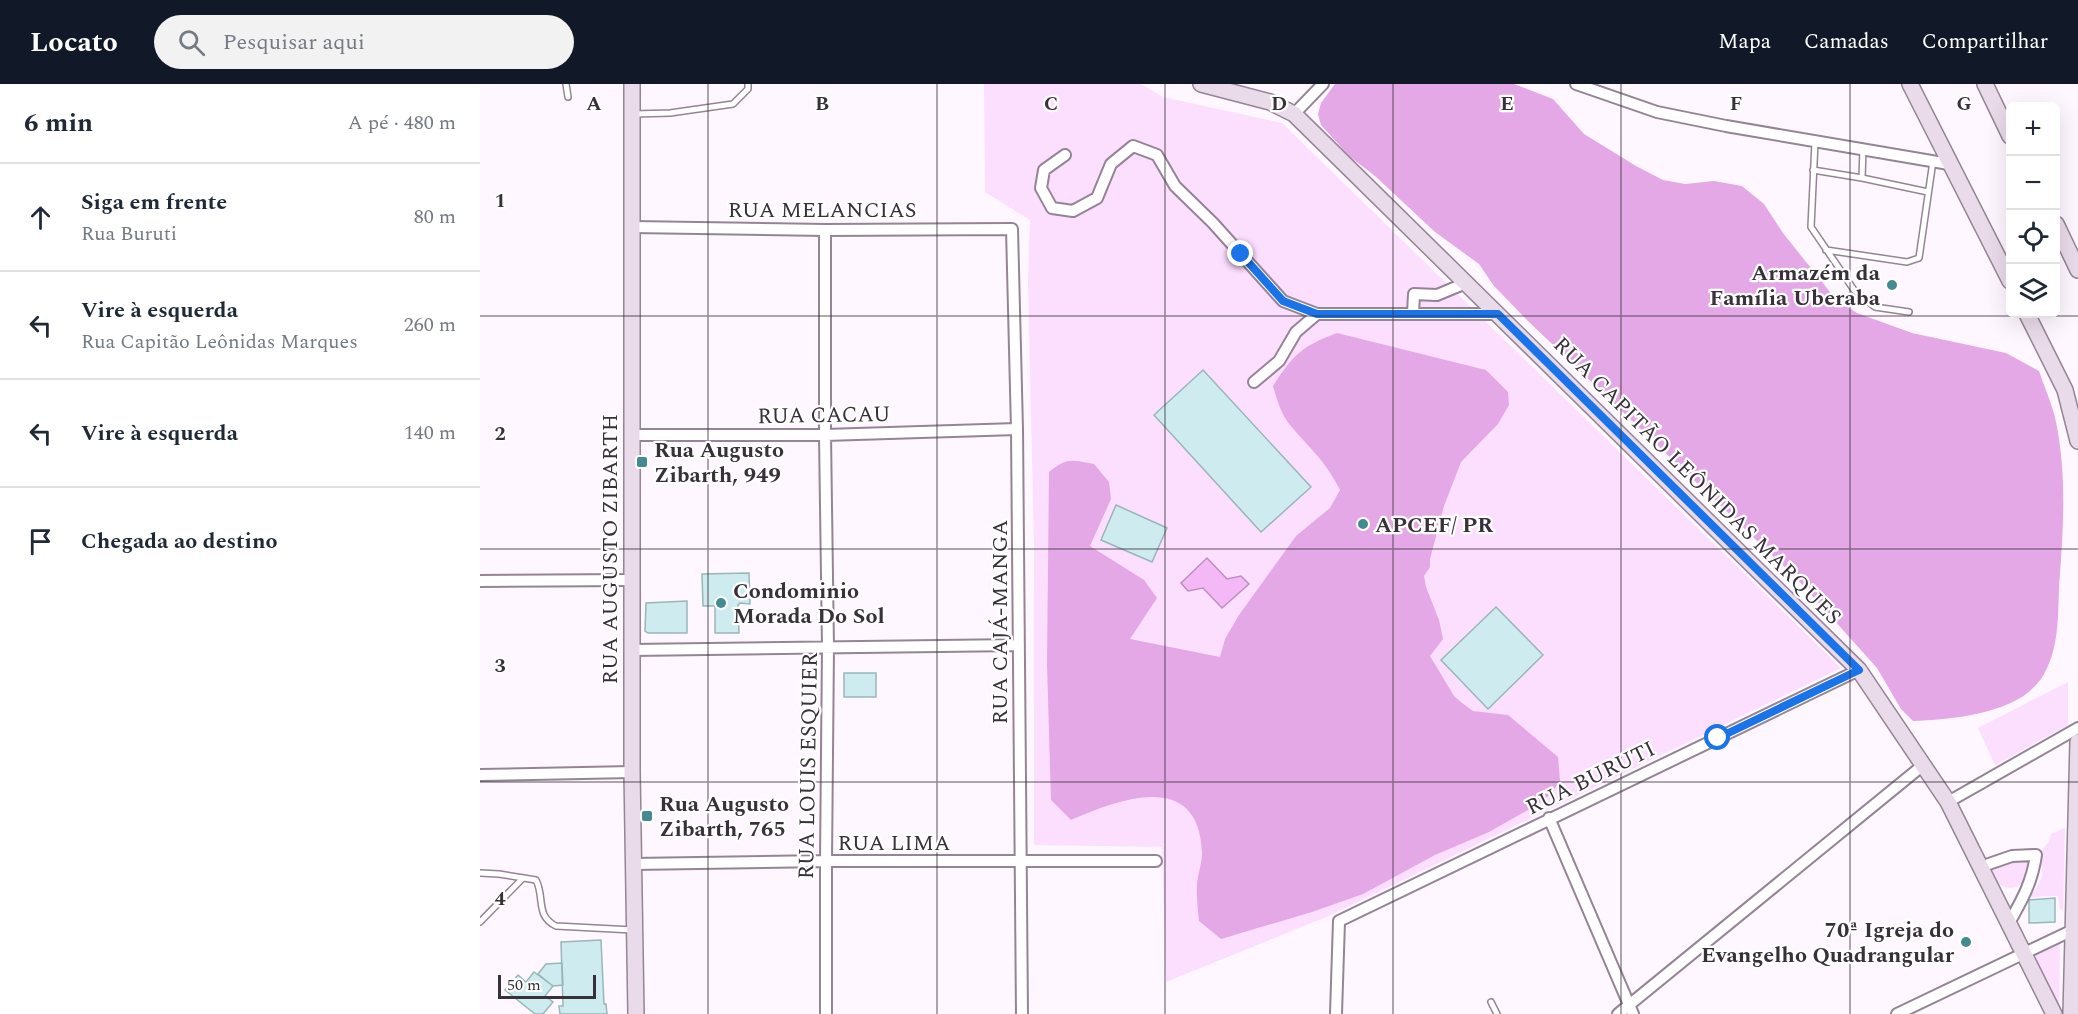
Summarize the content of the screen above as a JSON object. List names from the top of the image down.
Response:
{
  "streets": {
    "main road": ["RUA CAPITÃO LEÔNIDAS MARQUES", "RUA AUGUSTO ZIBARTH"],
    "street": [
      "RUA MELANCIAS",
      "RUA CACAU",
      "RUA CAJÁ-MANGA",
      "RUA LOUIS ESQUIER",
      "RUA BURUTI",
      "RUA LIMA"
    ]
  },
  "crossings": [
    ["RUA MELANCIAS", "RUA AUGUSTO ZIBARTH"],
    ["RUA MELANCIAS", "RUA CAJÁ-MANGA"],
    ["RUA MELANCIAS", "RUA LOUIS ESQUIER"],
    ["RUA CACAU", "RUA AUGUSTO ZIBARTH"],
    ["RUA CACAU", "RUA CAJÁ-MANGA"],
    ["RUA CACAU", "RUA LOUIS ESQUIER"],
    ["RUA CAPITÃO LEÔNIDAS MARQUES", "RUA BURUTI"],
    ["RUA AUGUSTO ZIBARTH", "RUA LIMA"],
    ["RUA CAJÁ-MANGA", "RUA LIMA"],
    ["RUA LOUIS ESQUIER", "RUA LIMA"]
  ],
  "places": {
    "other": [
      "Armazém da Família Uberaba",
      "APCEF/ PR",
      "Condominio Morada Do Sol",
      "70ª Igreja do Evangelho Quadrangular"
    ],
    "transit": ["Rua Augusto Zibarth, 949", "Rua Augusto Zibarth, 765"]
  },
  "scale_bar": "50 m",
  "page": {
    "header": "Locato",
    "search": "Pesquisar aqui",
    "nav": ["Mapa", "Camadas", "Compartilhar"],
    "heading": ["6 min", "A pé · 480 m"],
    "map_buttons": ["+", "−"],
    "list": [
      ["Siga em frente", "Rua Buruti", "80 m"],
      ["Vire à esquerda", "Rua Capitão Leônidas Marques", "260 m"],
      ["Vire à esquerda", "140 m"],
      "Chegada ao destino"
    ],
    "scale": "50 m"
  },
  "grid": {
    "columns": [
      "A",
      "B",
      "C",
      "D",
      "E",
      "F",
      "G"
    ],
    "rows": [
      "1",
      "2",
      "3",
      "4"
    ]
  }
}
